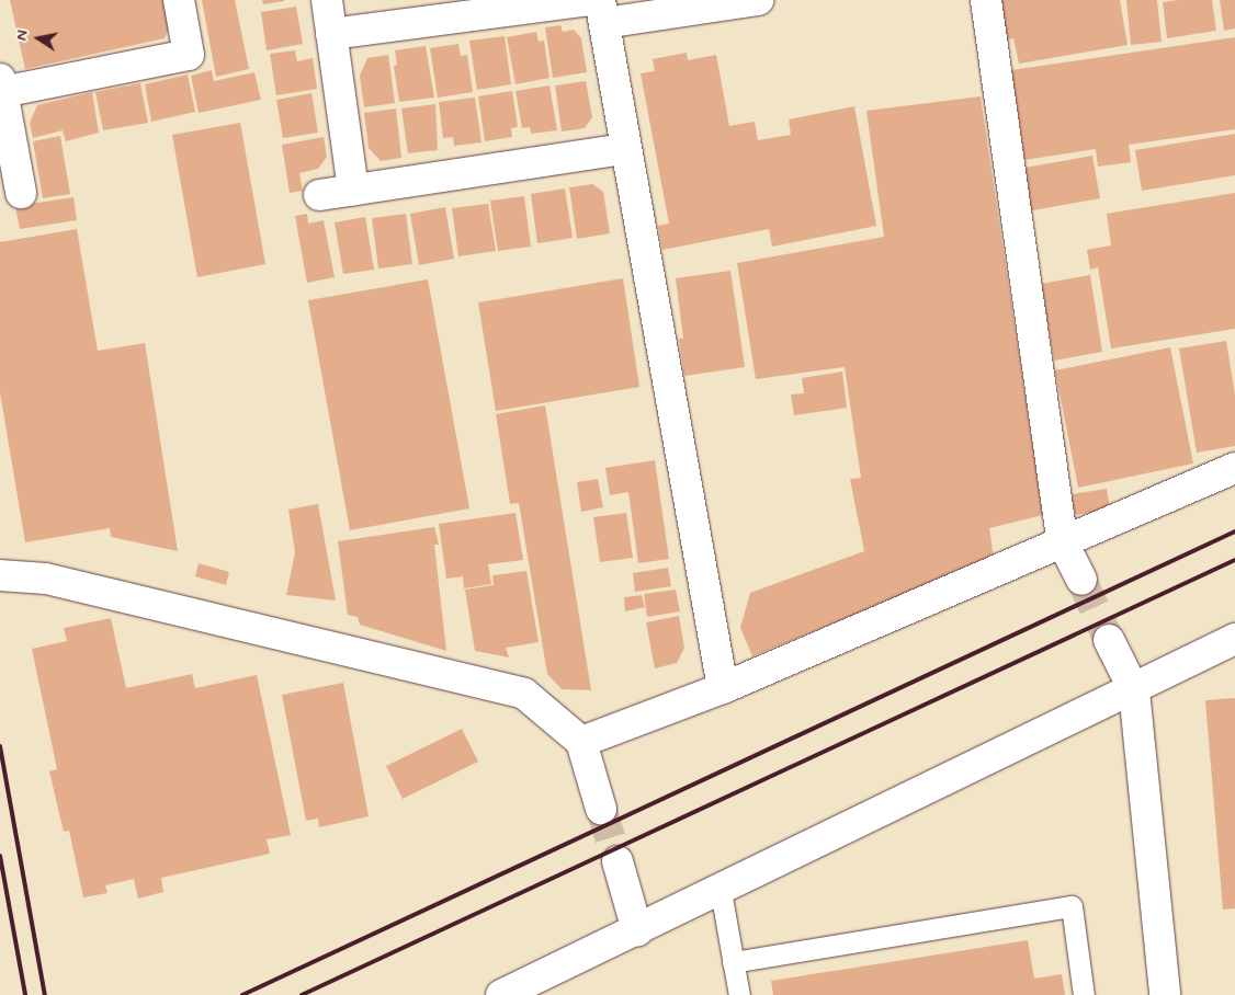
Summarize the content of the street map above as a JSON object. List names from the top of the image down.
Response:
{
  "north": "left"
}
